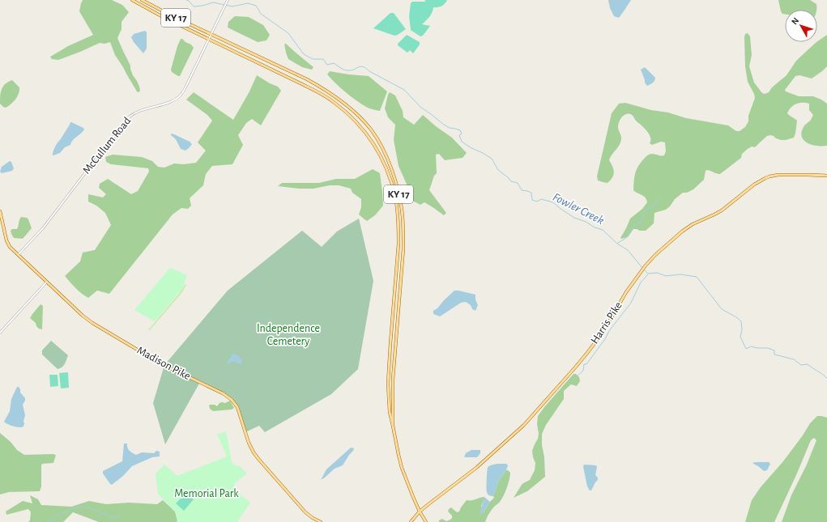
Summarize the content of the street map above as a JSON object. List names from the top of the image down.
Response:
{
  "streets": {
    "main road": ["KY 17", "Harris Pike", "Madison Pike"],
    "street": ["McCullum Road"]
  },
  "crossings": [
    ["KY 17", "McCullum Road"],
    ["KY 17", "Harris Pike"],
    ["McCullum Road", "Madison Pike"]
  ],
  "water": ["Fowler Creek"],
  "parks": ["Independence Cemetery", "Memorial Park"],
  "north": "top left"
}
